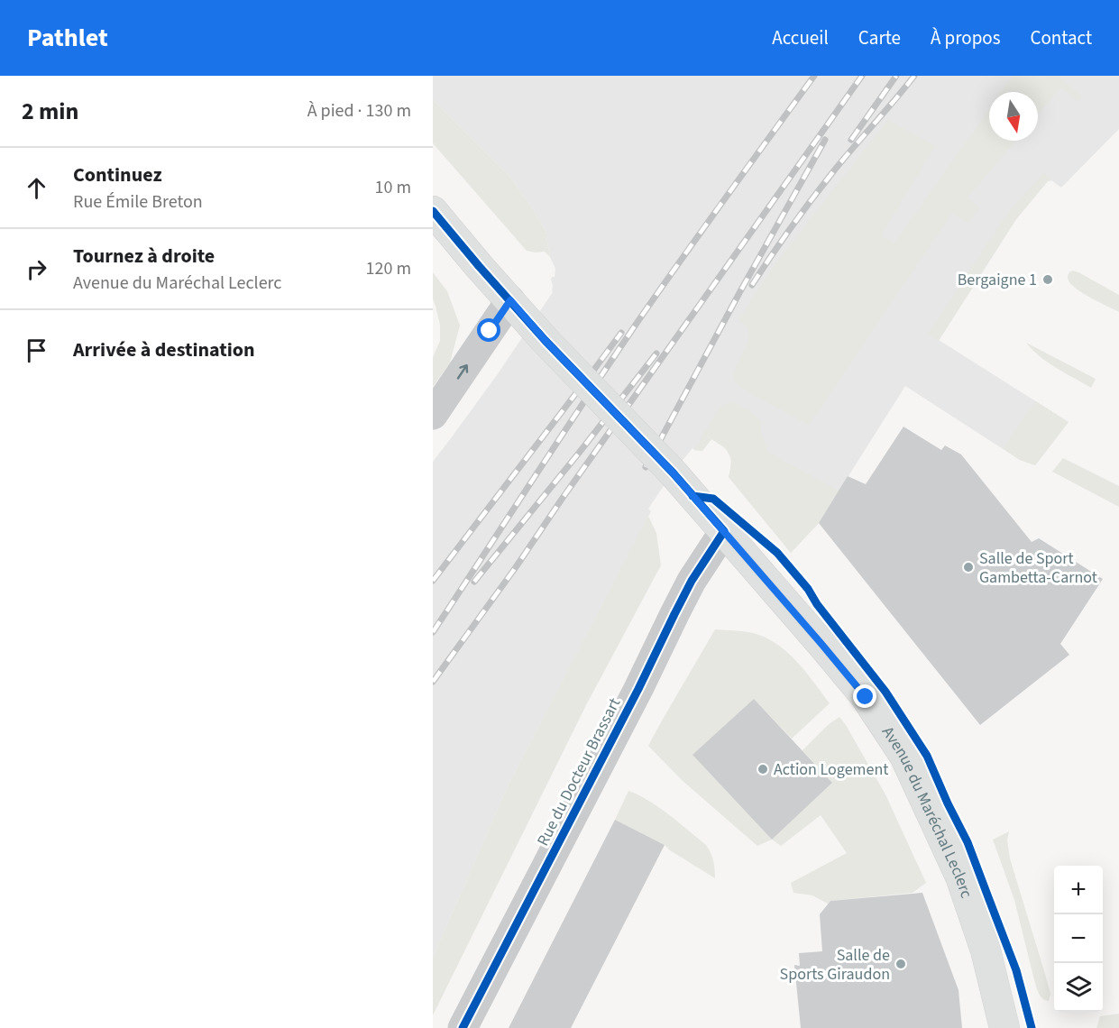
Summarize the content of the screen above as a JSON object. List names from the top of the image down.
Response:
{
  "streets": {
    "main road": ["Avenue du Maréchal Leclerc"],
    "street": ["Rue du Docteur Brassart"]
  },
  "crossings": [
    ["Rue du Docteur Brassart", "Avenue du Maréchal Leclerc"]
  ],
  "places": [
    "Bergaigne 1",
    "Salle de Sport Gambetta-Carnot",
    "Action Logement",
    "Salle de Sports Giraudon"
  ],
  "north": "bottom",
  "page": {
    "header": "Pathlet",
    "nav": [
      "Accueil",
      "Carte",
      "À propos",
      "Contact"
    ],
    "heading": ["2 min", "À pied · 130 m"],
    "list": [
      ["Continuez", "Rue Émile Breton", "10 m"],
      ["Tournez à droite", "Avenue du Maréchal Leclerc", "120 m"],
      "Arrivée à destination"
    ],
    "map_buttons": ["+", "−"]
  }
}
